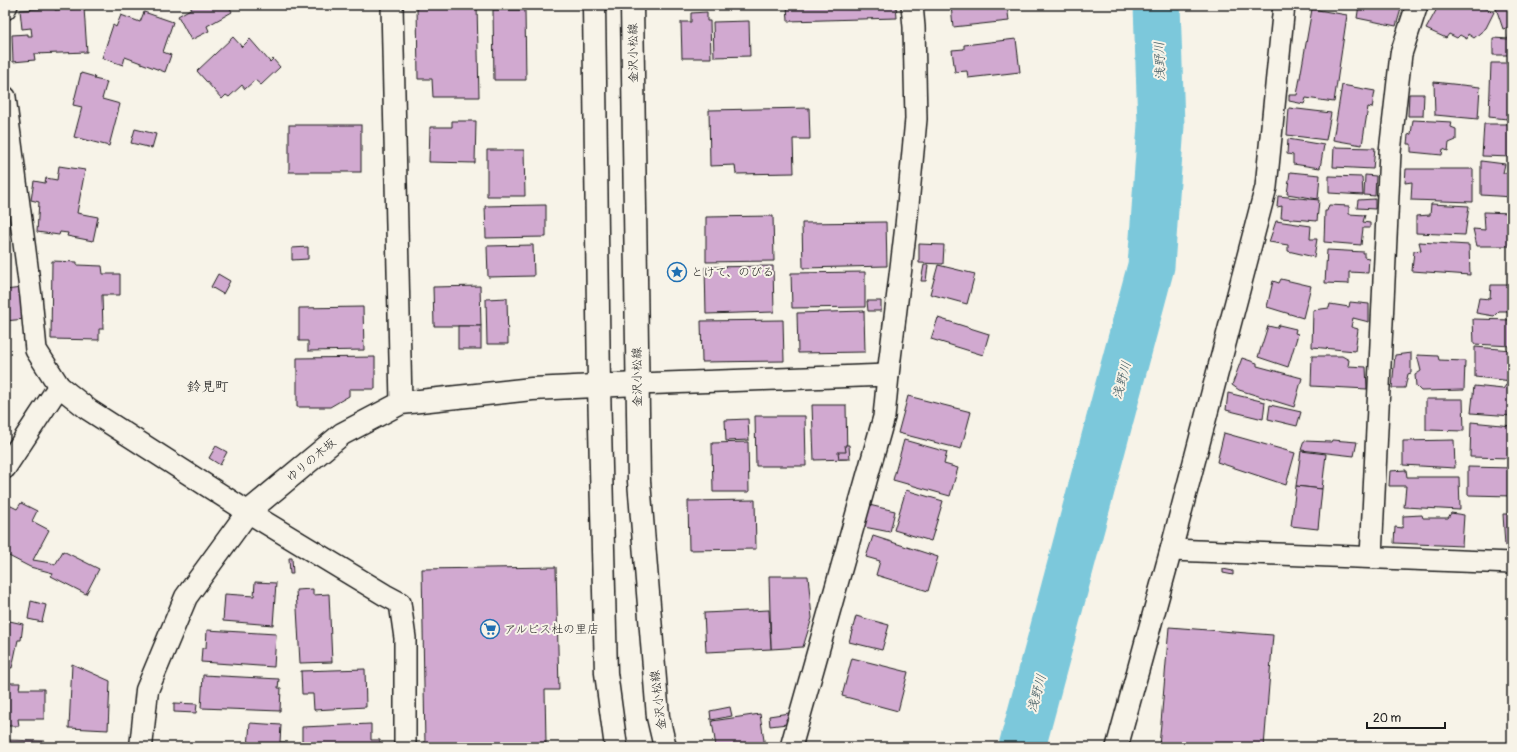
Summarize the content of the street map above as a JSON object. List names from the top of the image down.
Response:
{
  "streets": {
    "main road": ["金沢小松線", "ゆりの木坂"]
  },
  "crossings": [
    ["金沢小松線", "ゆりの木坂"]
  ],
  "districts": ["鈴見町"],
  "water": ["浅野川"],
  "places": {
    "place": ["とけて、のびる"],
    "supermarket": ["アルビス杜の里店"]
  },
  "scale_bar": "20 m"
}
